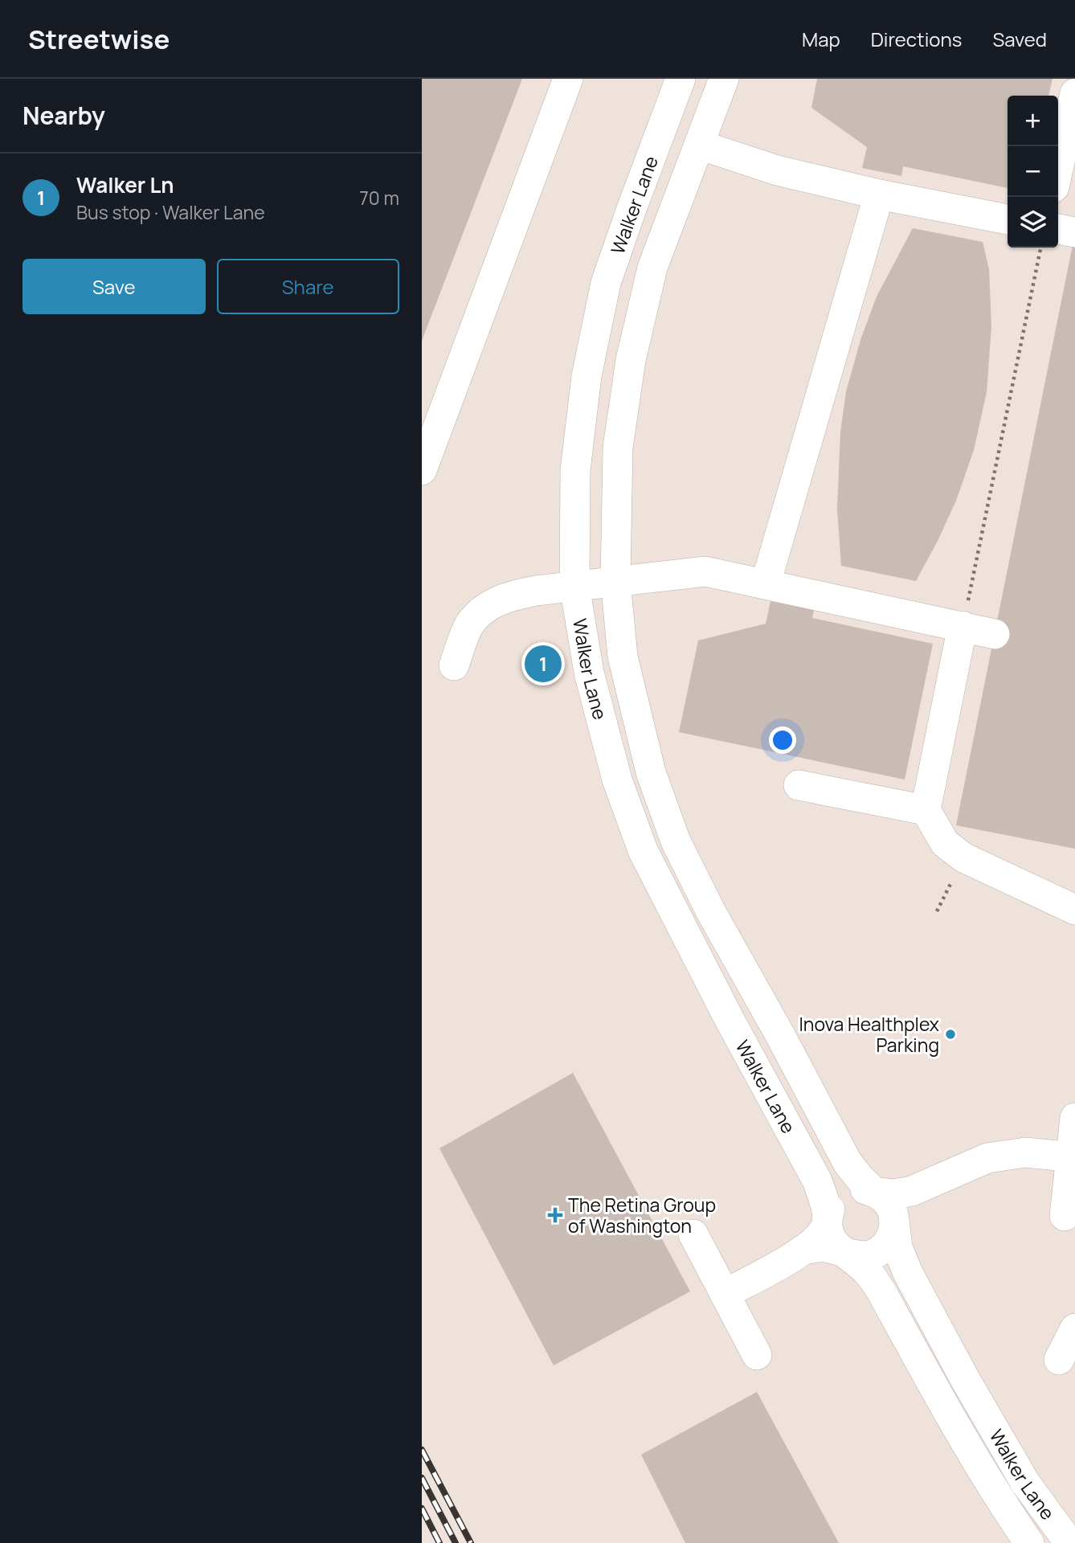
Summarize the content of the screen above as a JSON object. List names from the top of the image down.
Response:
{
  "streets": {
    "street": ["Walker Lane"]
  },
  "places": {
    "other": ["Inova Healthplex Parking"],
    "health": ["The Retina Group of Washington"]
  },
  "page": {
    "header": "Streetwise",
    "nav": ["Map", "Directions", "Saved"],
    "heading": "Nearby",
    "map_buttons": ["+", "−"],
    "list": [
      {
        "mark": "1",
        "name": "Walker Ln",
        "note": "Bus stop · Walker Lane",
        "value": "70 m"
      }
    ],
    "buttons": ["Save", "Share"],
    "pins": "1"
  }
}
